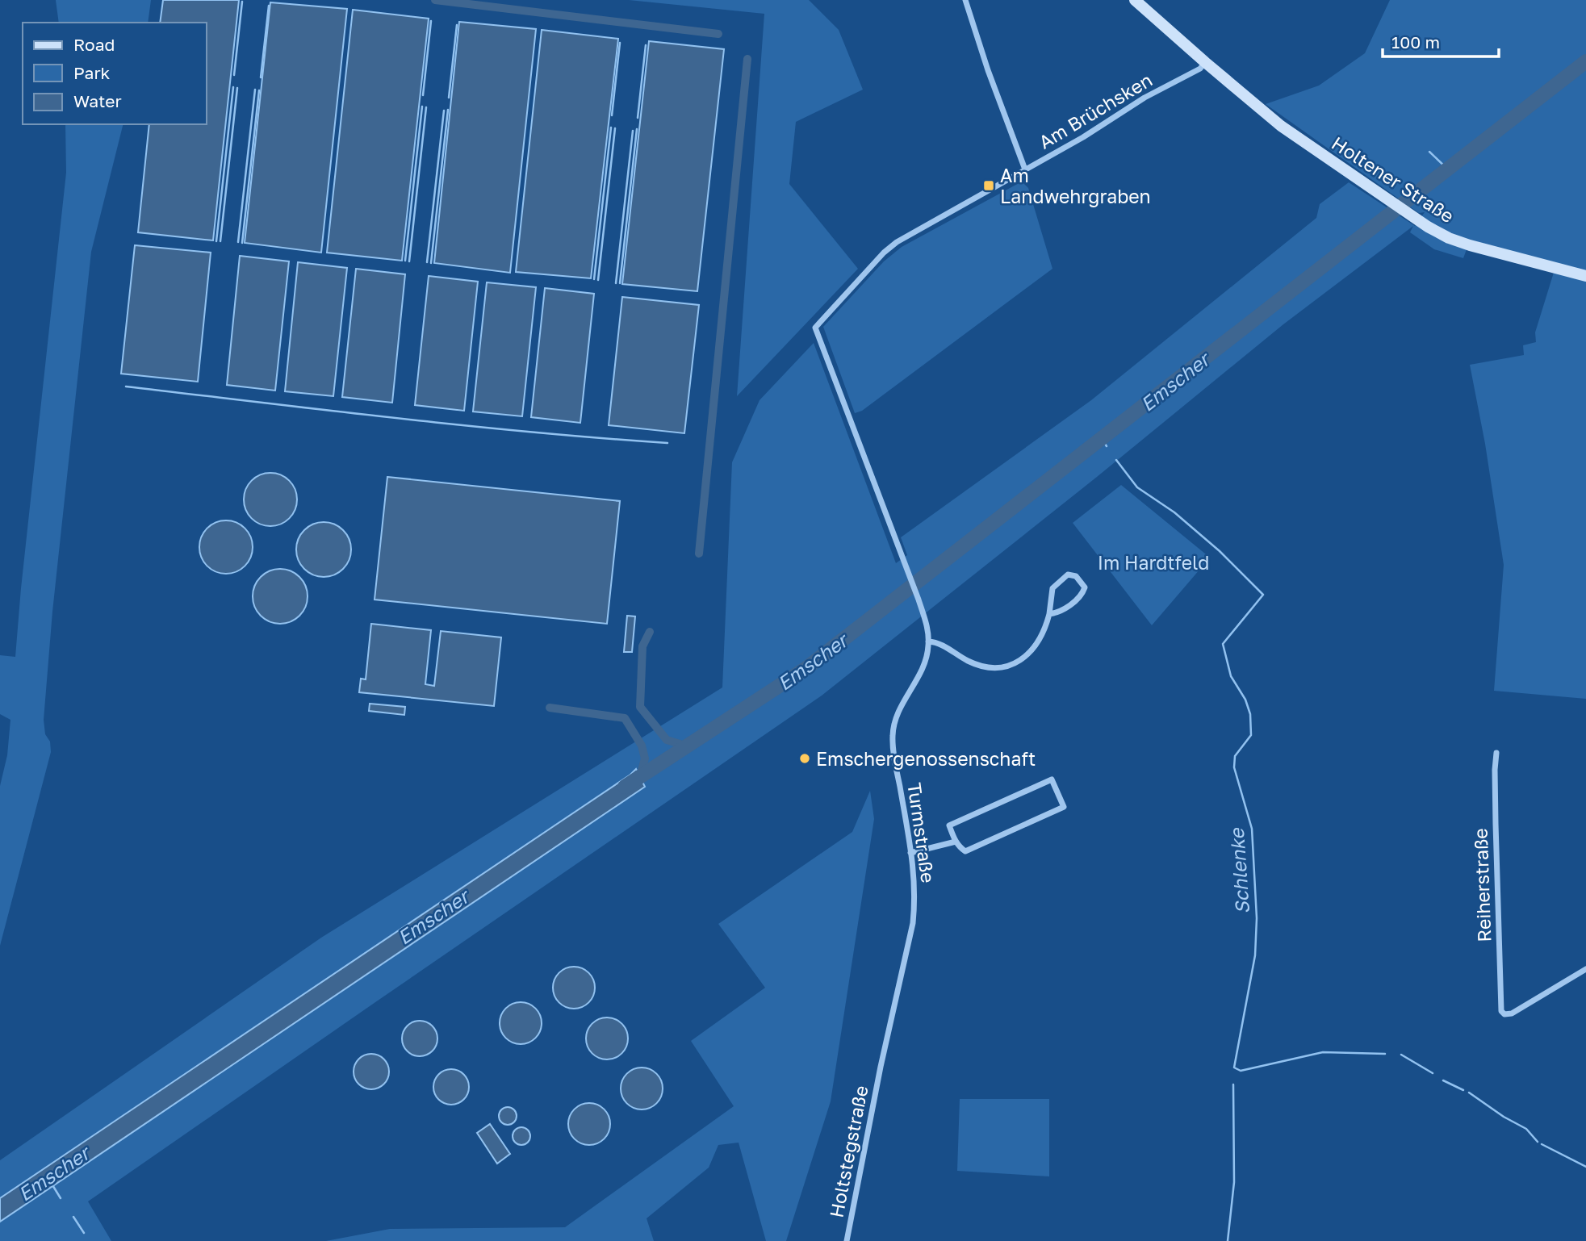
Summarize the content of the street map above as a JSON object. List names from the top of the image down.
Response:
{
  "streets": {
    "main road": ["Holtener Straße"],
    "street": [
      "Am Brüchsken",
      "Turmstraße",
      "Reiherstraße",
      "Holtstegstraße"
    ]
  },
  "crossings": [
    ["Am Brüchsken", "Holtener Straße"],
    ["Am Brüchsken", "Turmstraße"],
    ["Turmstraße", "Holtstegstraße"]
  ],
  "water": ["Emscher", "Schlenke"],
  "parks": ["Im Hardtfeld"],
  "places": {
    "transit": ["Am Landwehrgraben"],
    "other": ["Emschergenossenschaft"]
  },
  "legend": ["Road", "Park", "Water"],
  "scale_bar": "100 m"
}
